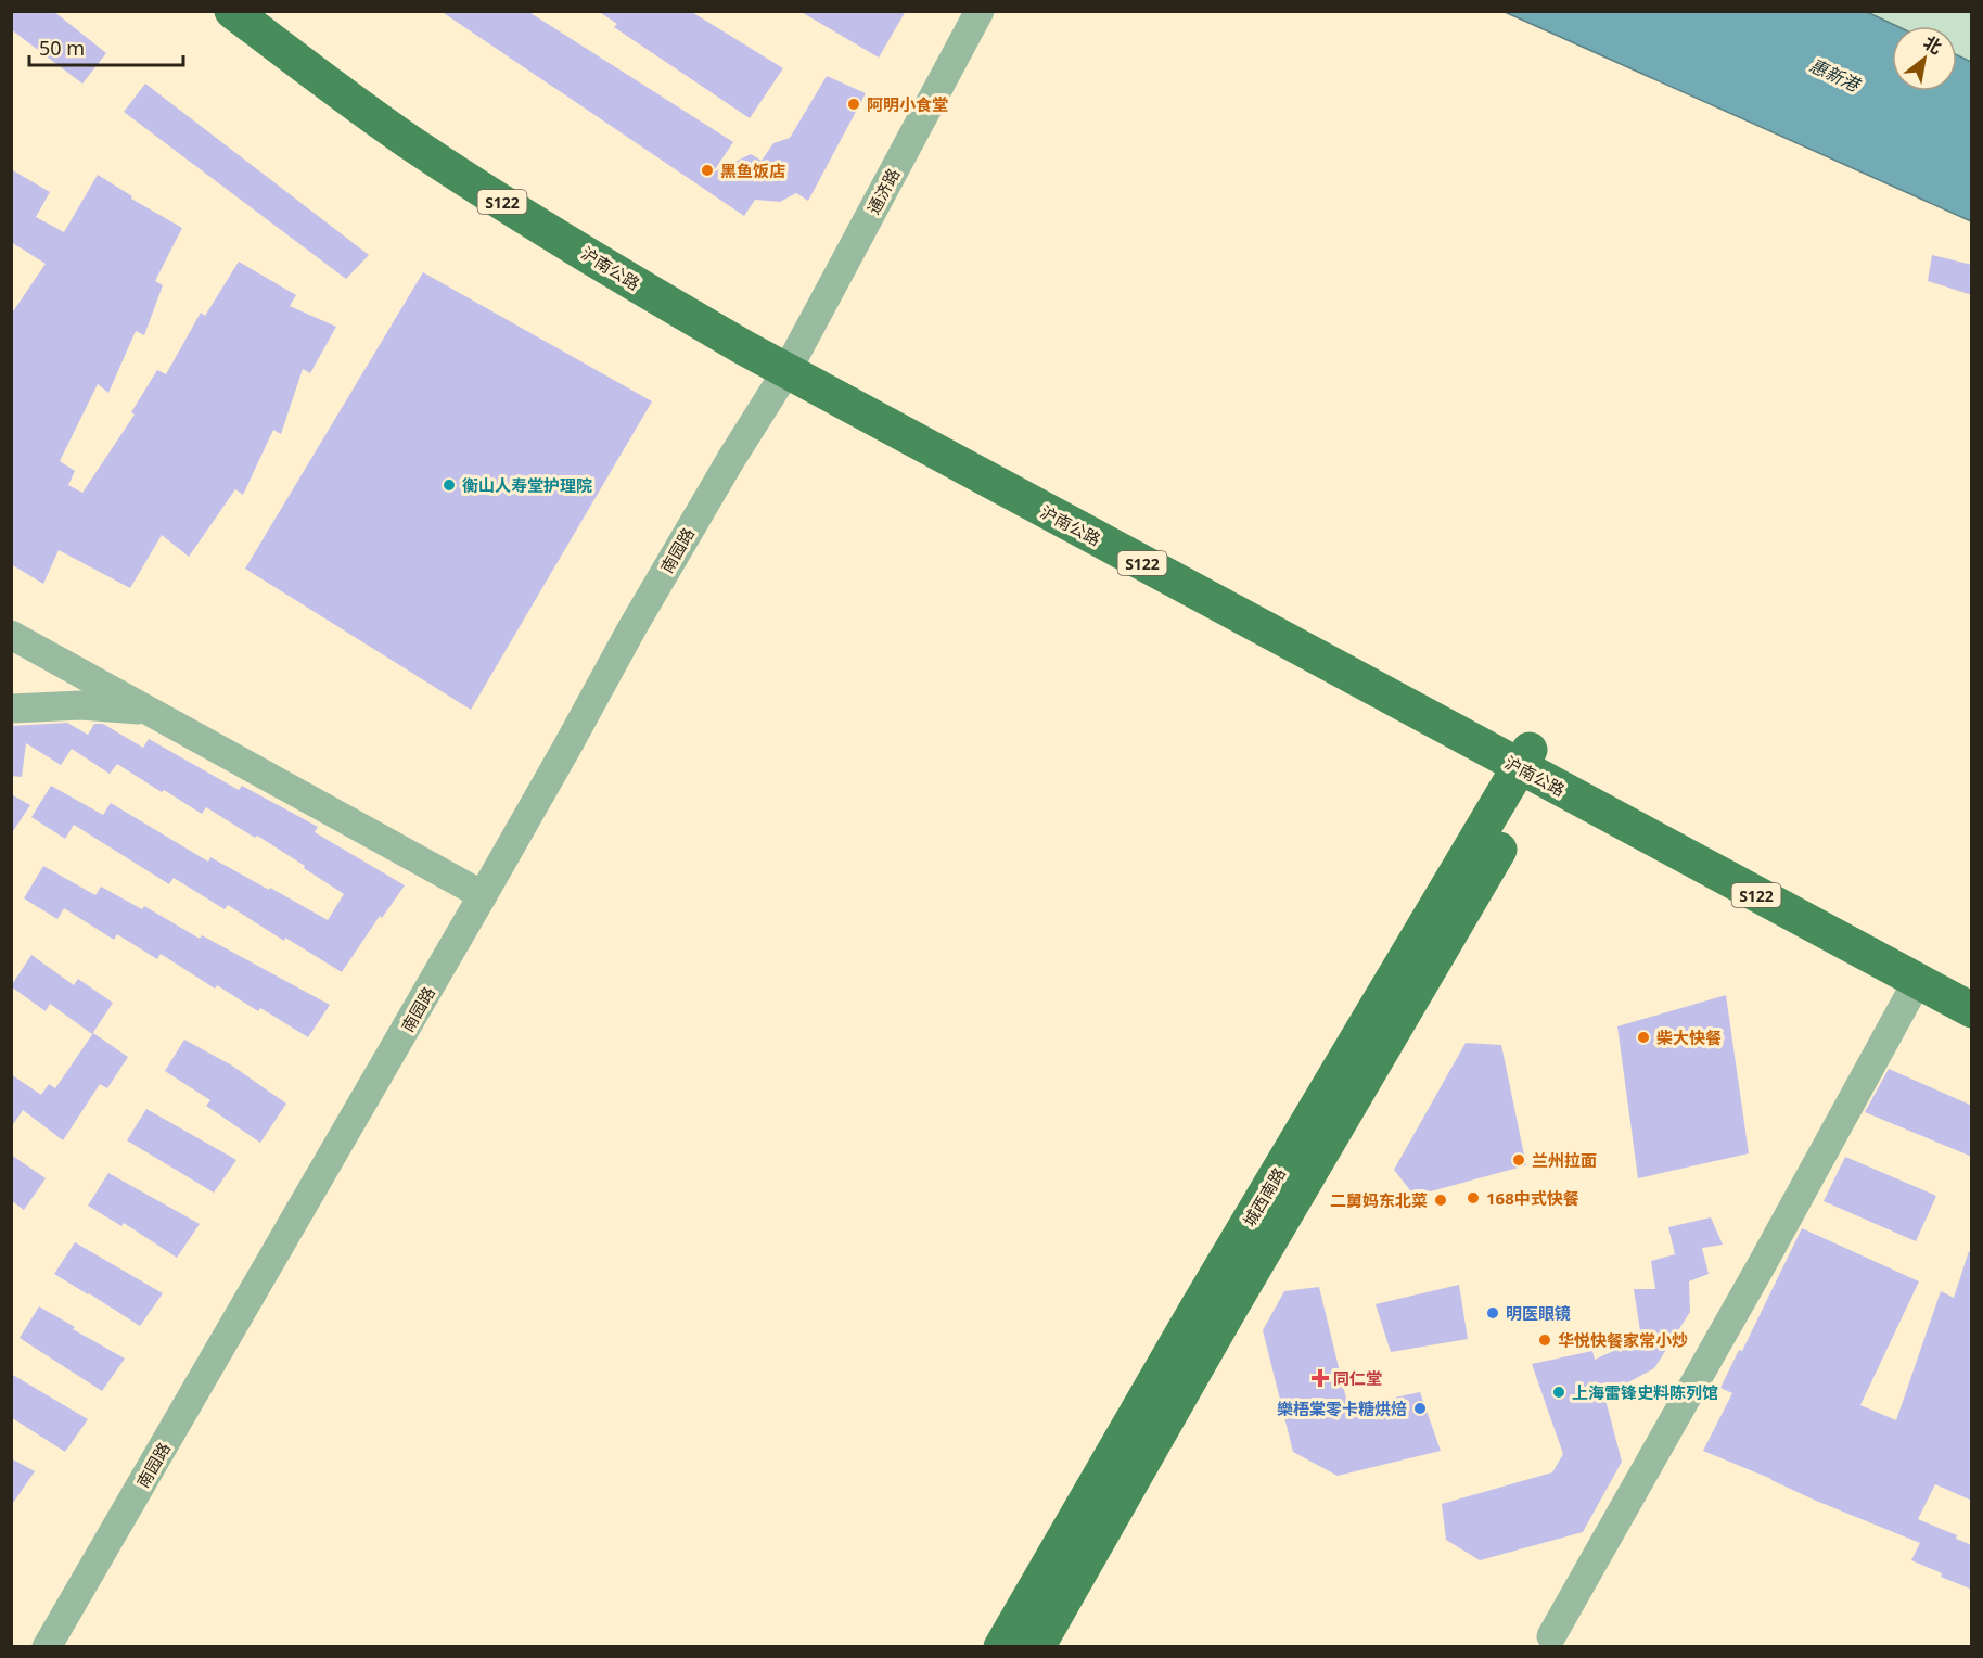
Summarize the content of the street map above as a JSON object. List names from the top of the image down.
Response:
{
  "streets": {
    "main road": ["S122", "沪南公路", "城西南路"],
    "street": ["通济路", "南园路"]
  },
  "crossings": [
    ["通济路", "沪南公路"],
    ["通济路", "南园路"],
    ["沪南公路", "南园路"],
    ["沪南公路", "城西南路"]
  ],
  "water": ["惠新港"],
  "places": {
    "other": [
      "阿明小食堂",
      "黑鱼饭店",
      "衡山人寿堂护理院",
      "柴大快餐",
      "兰州拉面",
      "168中式快餐",
      "二舅妈东北菜",
      "明医眼镜",
      "华悦快餐家常小炒",
      "上海雷锋史料陈列馆",
      "樂梧棠零卡糖烘焙"
    ],
    "health": ["同仁堂"]
  },
  "scale_bar": "50 m",
  "north": "top right"
}
